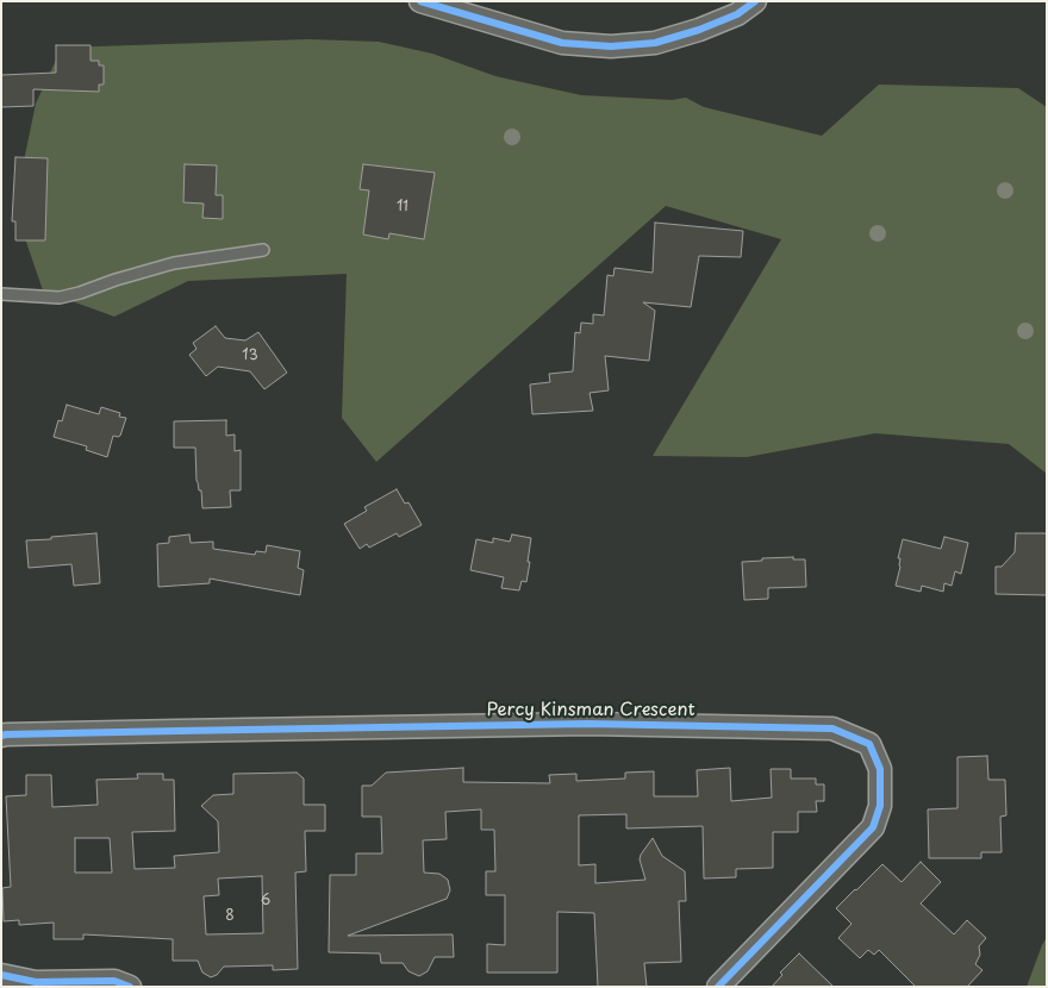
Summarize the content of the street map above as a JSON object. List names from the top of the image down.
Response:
{
  "streets": {
    "street": ["Percy Kinsman Crescent"]
  },
  "house_numbers": [
    "11",
    "13",
    "6",
    "8"
  ]
}
